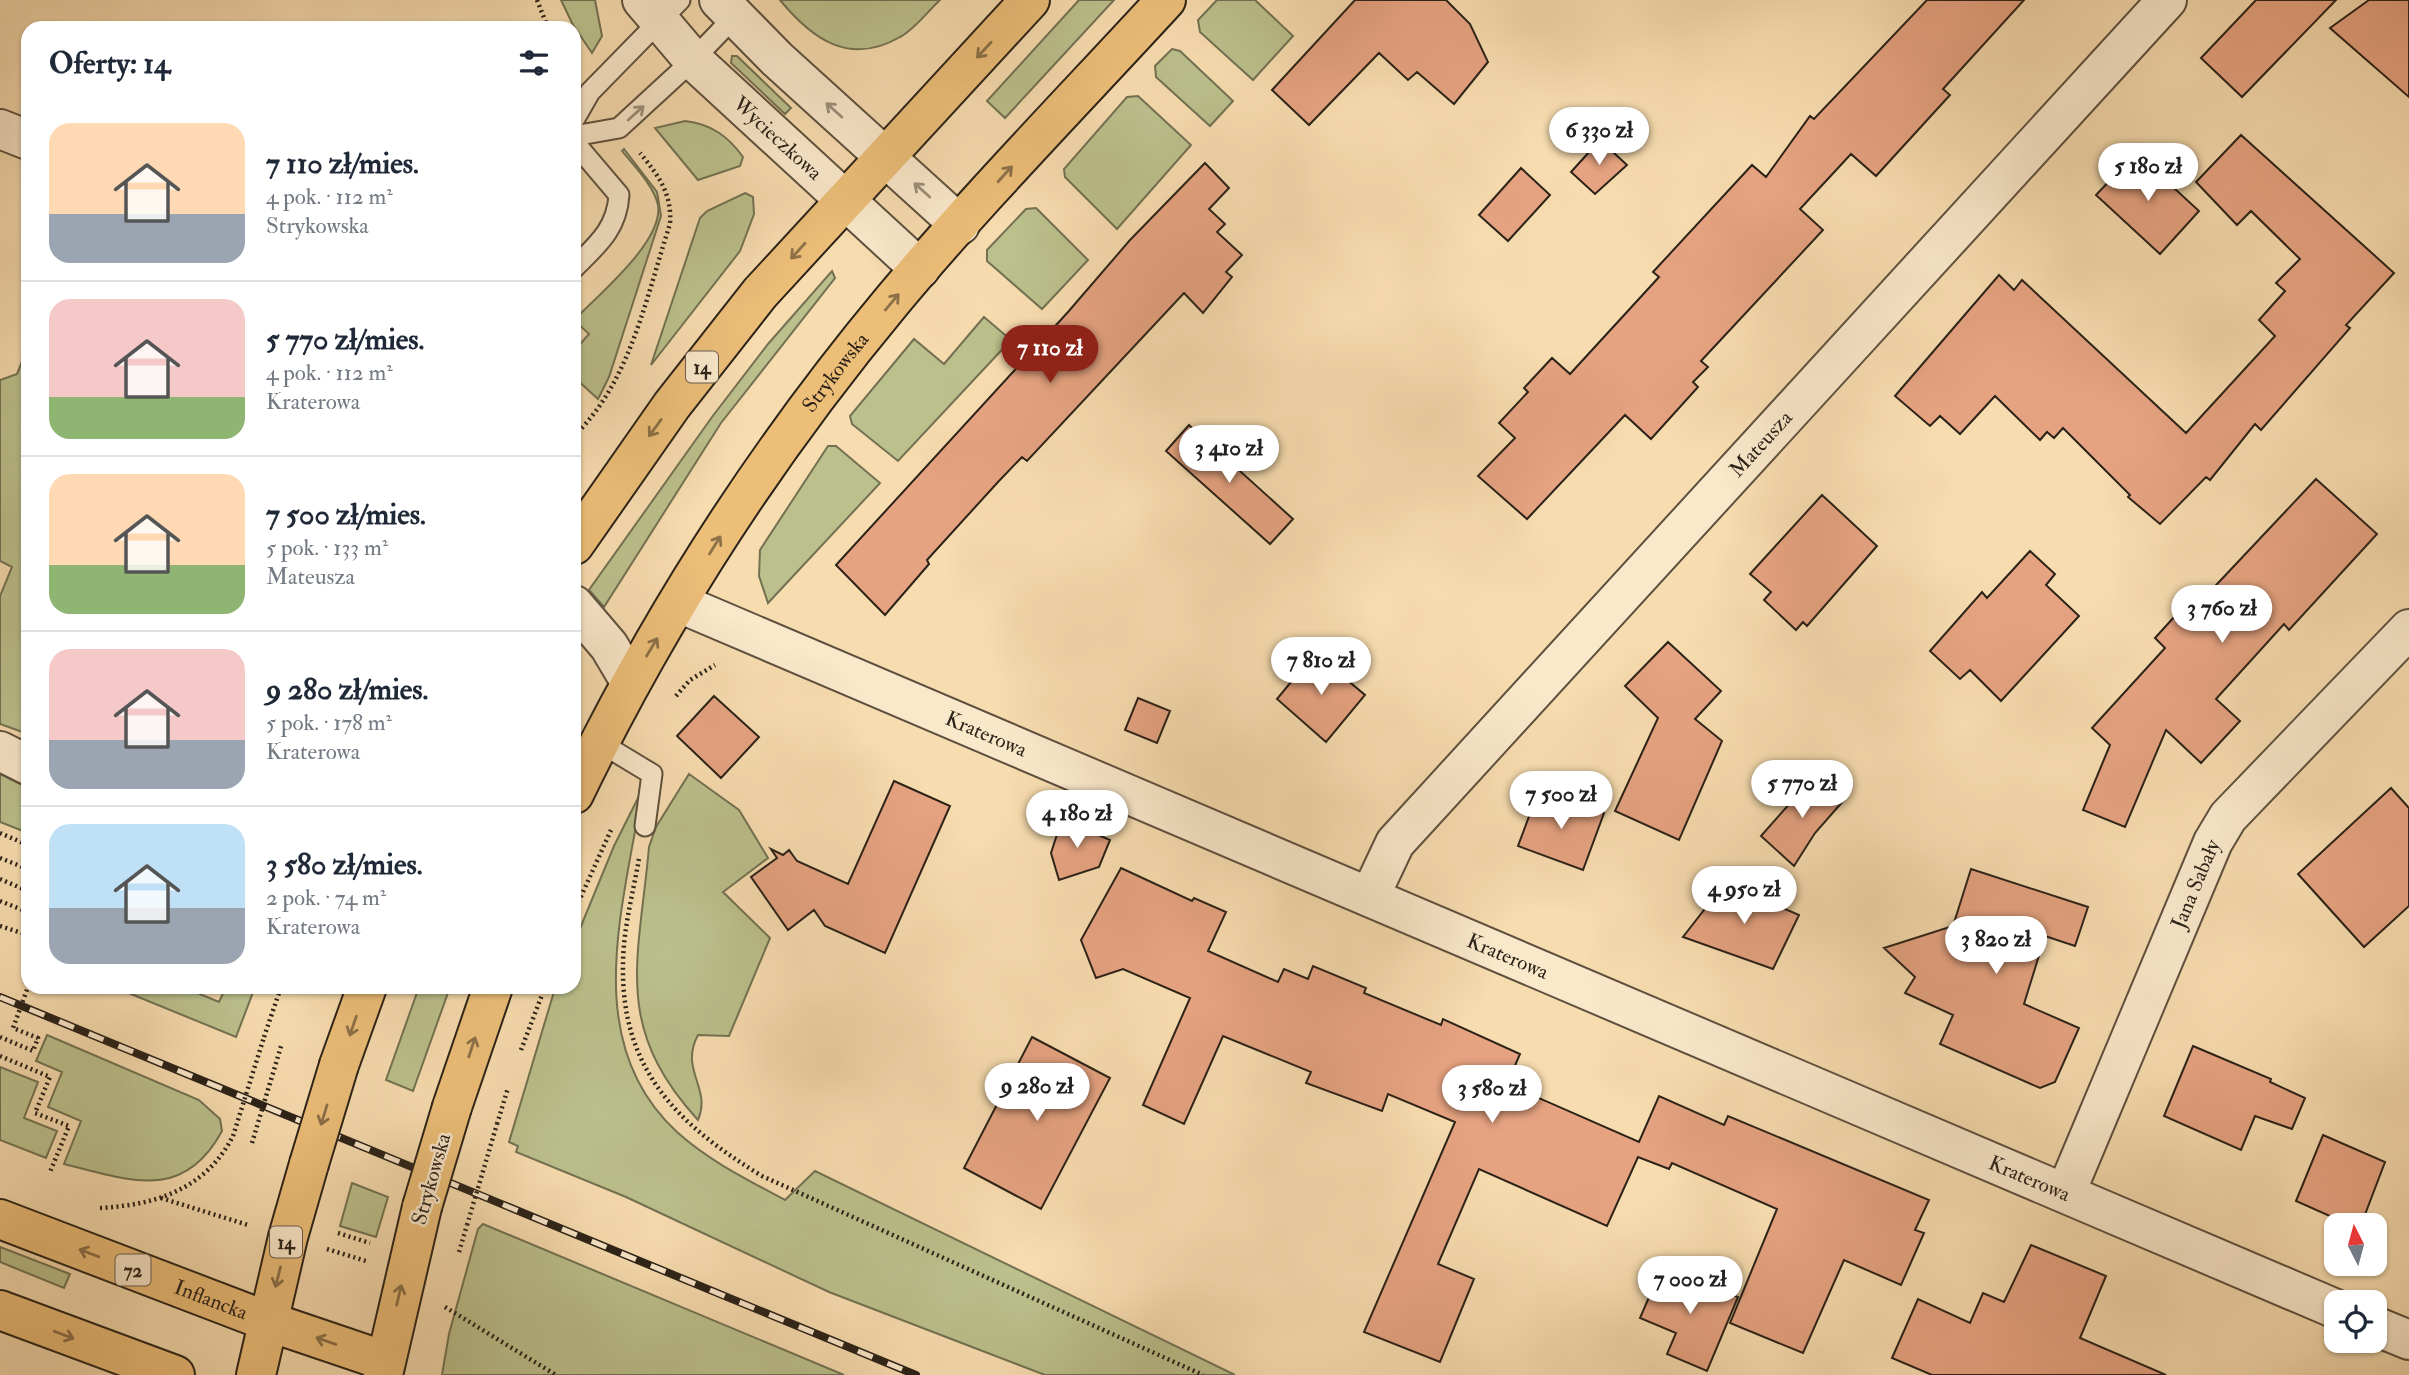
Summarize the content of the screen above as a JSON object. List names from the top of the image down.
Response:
{
  "streets": {
    "main road": [
      "14",
      "Strykowska",
      "72",
      "Inflancka"
    ],
    "street": [
      "Wycieczkowa",
      "Mateusza",
      "Kraterowa",
      "Jana Sabały"
    ]
  },
  "crossings": [
    ["Wycieczkowa", "14"],
    ["Wycieczkowa", "Strykowska"],
    ["14", "Inflancka"],
    ["Strykowska", "Kraterowa"],
    ["Strykowska", "Inflancka"],
    ["Mateusza", "Kraterowa"],
    ["Kraterowa", "Jana Sabały"]
  ],
  "north": "top",
  "page": {
    "heading": "Oferty: 14",
    "list": [
      {
        "name": "7 110 zł/mies.",
        "note": "4 pok. · 112 m² · Strykowska"
      },
      {
        "name": "5 770 zł/mies.",
        "note": "4 pok. · 112 m² · Kraterowa"
      },
      {
        "name": "7 500 zł/mies.",
        "note": "5 pok. · 133 m² · Mateusza"
      },
      {
        "name": "9 280 zł/mies.",
        "note": "5 pok. · 178 m² · Kraterowa"
      },
      {
        "name": "3 580 zł/mies.",
        "note": "2 pok. · 74 m² · Kraterowa"
      }
    ],
    "price": [
      "6 330 zł",
      "5 180 zł",
      "7 110 zł",
      "3 410 zł",
      "3 760 zł",
      "7 810 zł",
      "5 770 zł",
      "7 500 zł",
      "4 180 zł",
      "4 950 zł",
      "3 820 zł",
      "9 280 zł",
      "3 580 zł",
      "7 000 zł"
    ]
  }
}
